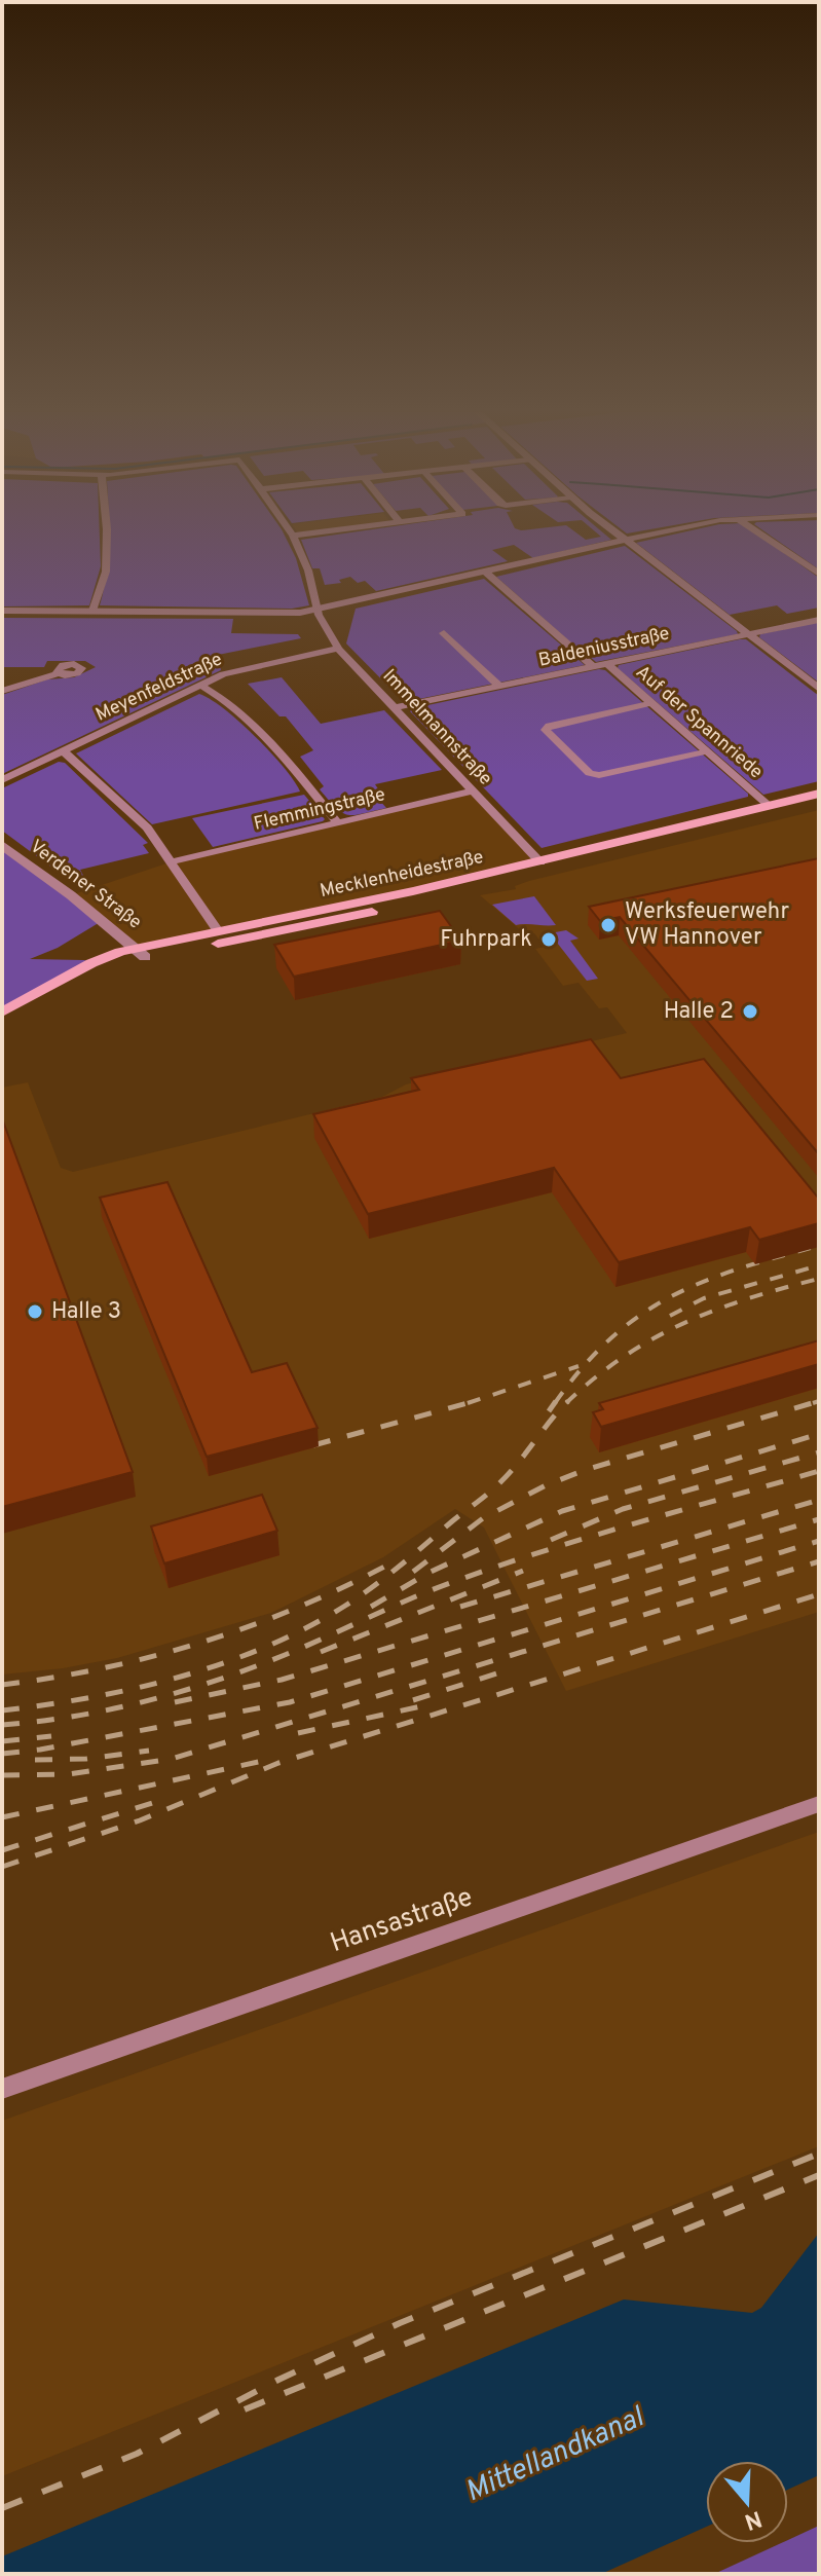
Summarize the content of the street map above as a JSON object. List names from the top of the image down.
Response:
{
  "streets": {
    "main road": ["Mecklenheidestraße"],
    "street": [
      "Baldeniusstraße",
      "Meyenfeldstraße",
      "Auf der Spannriede",
      "Immelmannstraße",
      "Flemmingstraße",
      "Verdener Straße",
      "Hansastraße"
    ]
  },
  "crossings": [
    ["Baldeniusstraße", "Auf der Spannriede"],
    ["Baldeniusstraße", "Immelmannstraße"],
    ["Meyenfeldstraße", "Immelmannstraße"],
    ["Auf der Spannriede", "Mecklenheidestraße"],
    ["Immelmannstraße", "Flemmingstraße"],
    ["Immelmannstraße", "Mecklenheidestraße"],
    ["Mecklenheidestraße", "Verdener Straße"]
  ],
  "water": ["Mittellandkanal"],
  "places": [
    "Werksfeuerwehr VW Hannover",
    "Fuhrpark",
    "Halle 2",
    "Halle 3"
  ],
  "north": "bottom"
}
